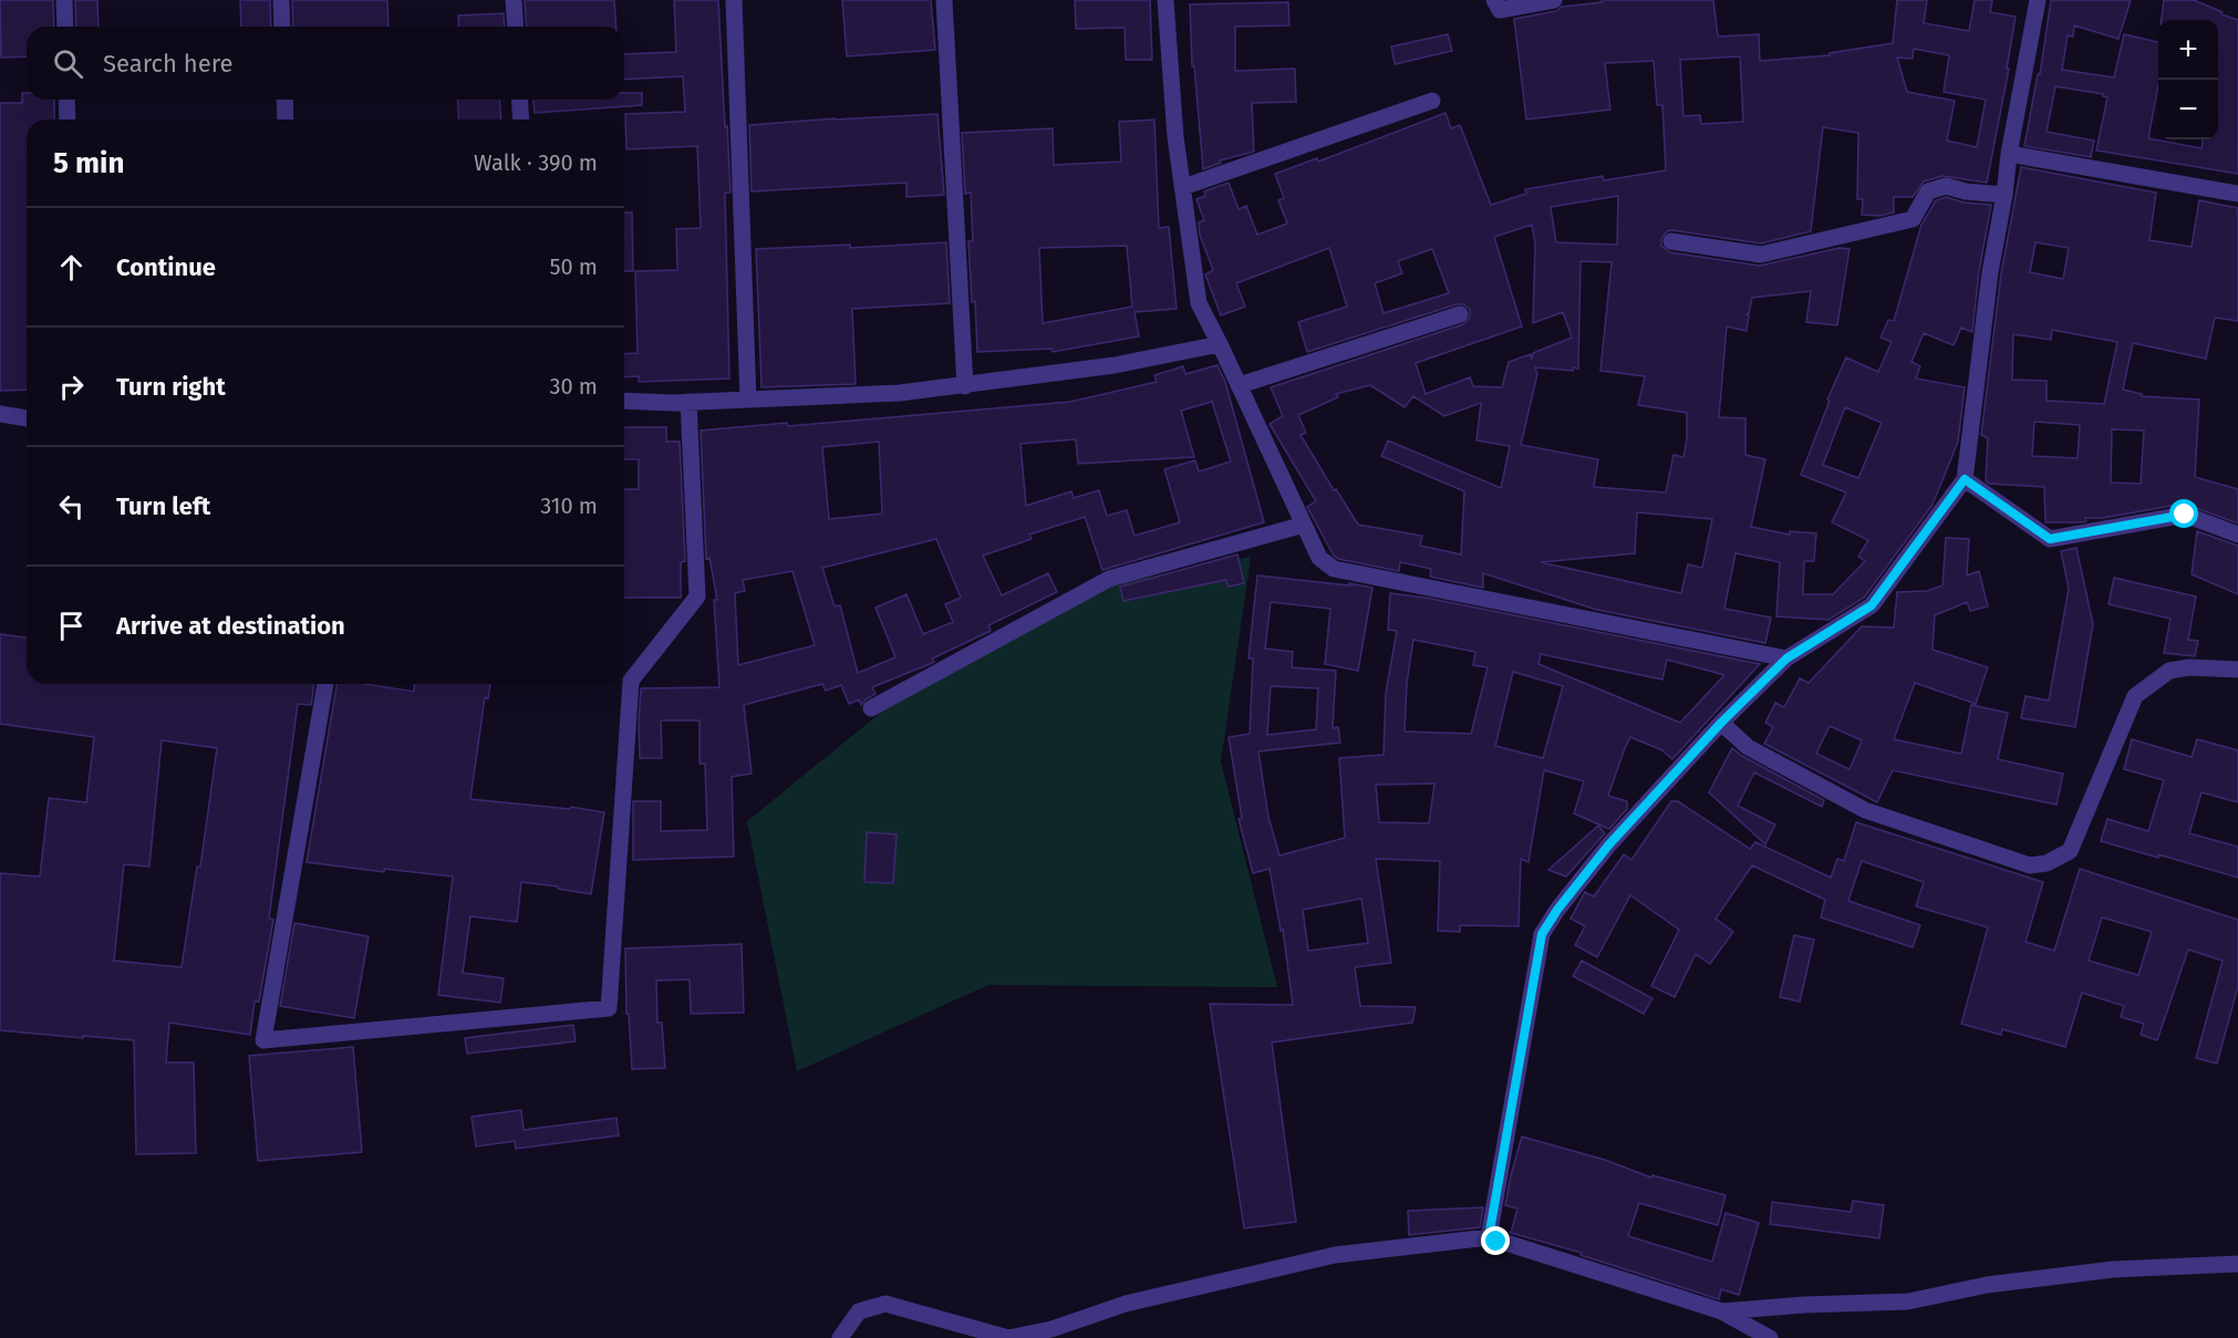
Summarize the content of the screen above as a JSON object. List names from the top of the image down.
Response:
{
  "page": {
    "map_buttons": ["+", "−"],
    "search": "Search here",
    "heading": ["5 min", "Walk · 390 m"],
    "list": [
      ["Continue", "50 m"],
      ["Turn right", "30 m"],
      ["Turn left", "310 m"],
      "Arrive at destination"
    ]
  }
}
